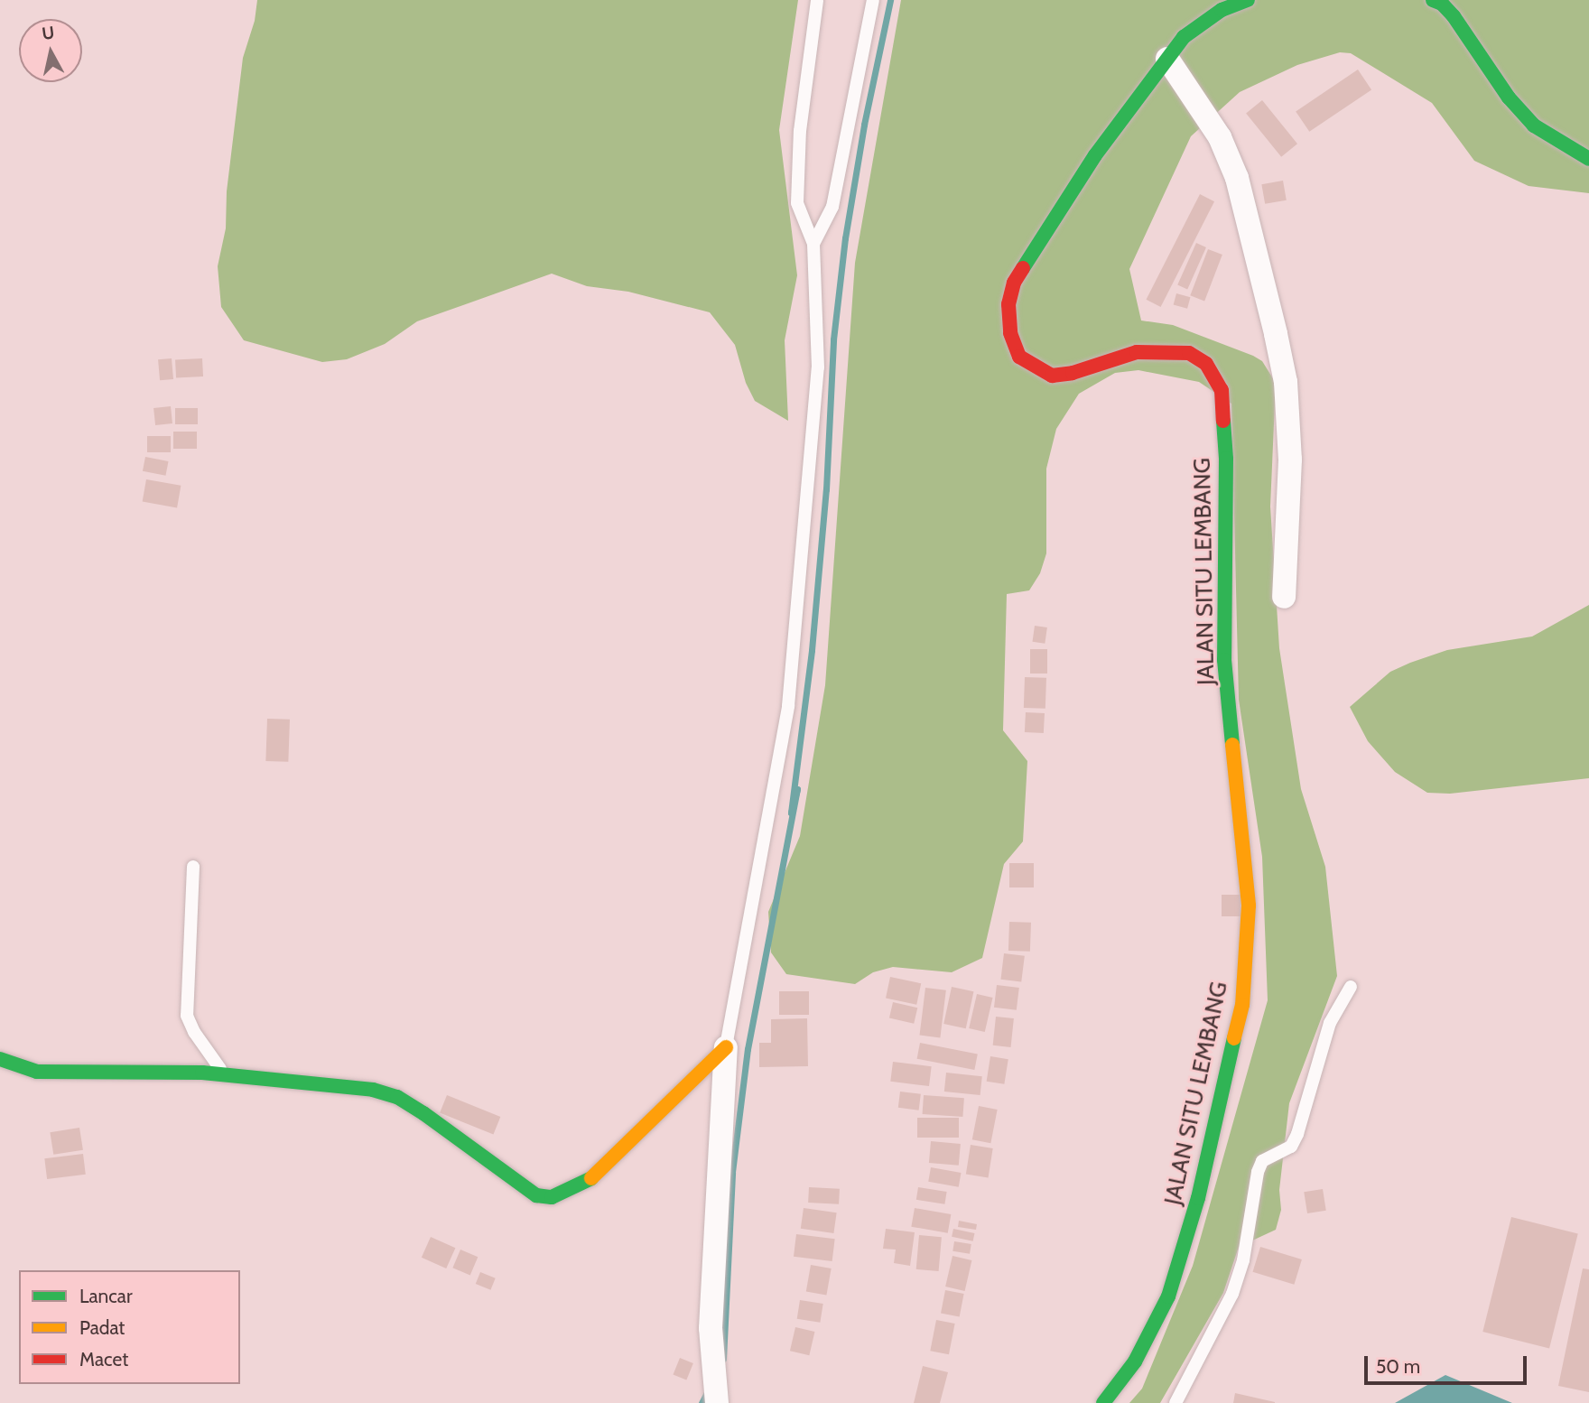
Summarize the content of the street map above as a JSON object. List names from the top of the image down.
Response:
{
  "streets": {
    "street": ["JALAN SITU LEMBANG"]
  },
  "legend": ["Lancar", "Padat", "Macet"],
  "scale_bar": "50 m",
  "north": "top"
}
